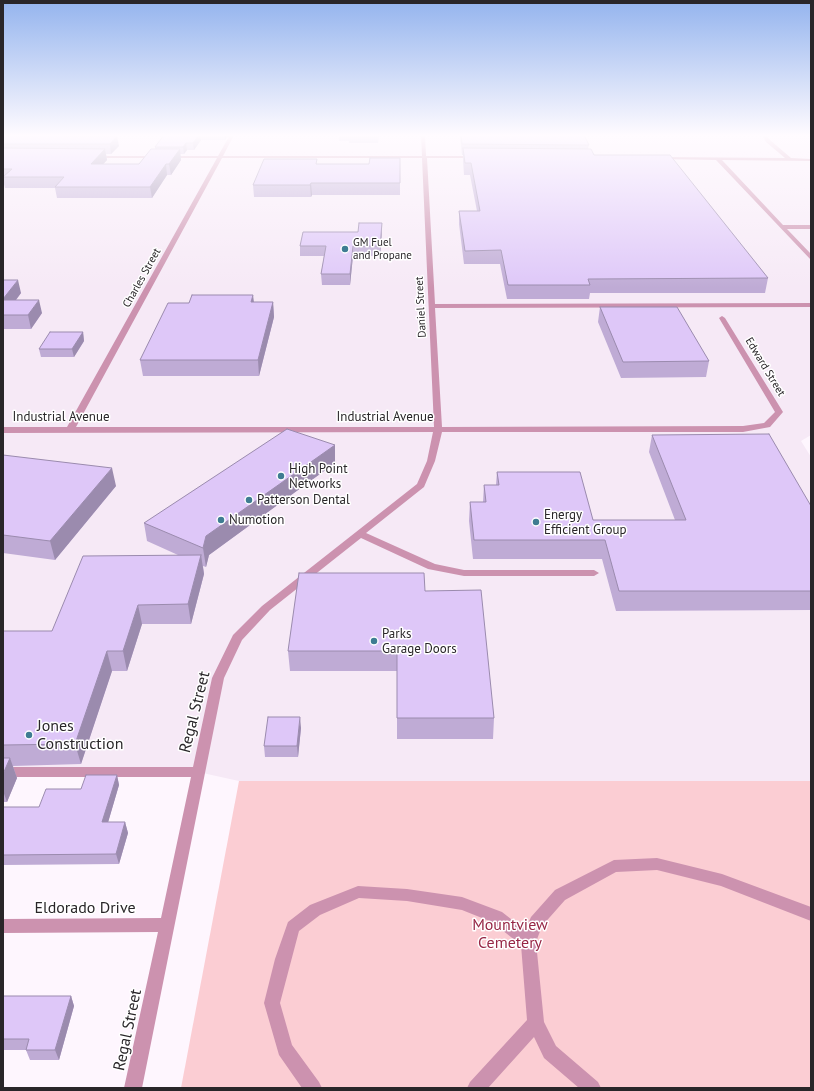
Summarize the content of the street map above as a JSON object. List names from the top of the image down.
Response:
{
  "streets": {
    "street": [
      "Charles Street",
      "Daniel Street",
      "Edward Street",
      "Industrial Avenue",
      "Regal Street",
      "Eldorado Drive"
    ]
  },
  "crossings": [
    ["Charles Street", "Industrial Avenue"],
    ["Daniel Street", "Industrial Avenue"],
    ["Daniel Street", "Regal Street"],
    ["Edward Street", "Industrial Avenue"],
    ["Industrial Avenue", "Regal Street"],
    ["Regal Street", "Eldorado Drive"]
  ],
  "parks": ["Mountview Cemetery"],
  "places": [
    "GM Fuel and Propane",
    "High Point Networks",
    "Patterson Dental",
    "Numotion",
    "Energy Efficient Group",
    "Parks Garage Doors",
    "Jones Construction"
  ]
}
